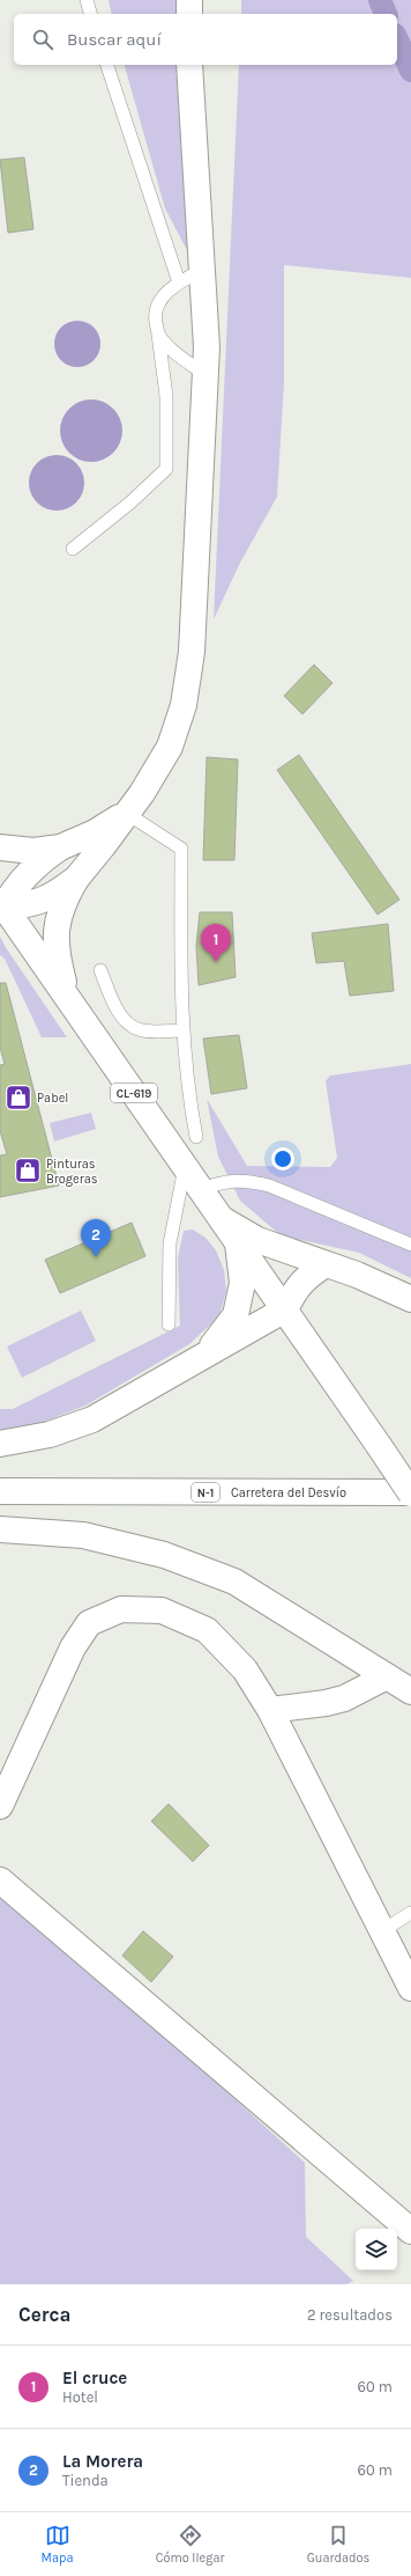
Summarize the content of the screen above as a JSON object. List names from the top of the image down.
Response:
{
  "streets": {
    "main road": ["CL-619", "N-1", "Carretera del Desvío"]
  },
  "crossings": [
    ["CL-619", "Carretera del Desvío"]
  ],
  "places": {
    "shop": ["Pabel", "Pinturas Brogeras"]
  },
  "page": {
    "search": "Buscar aquí",
    "pins": ["1", "2"],
    "heading": ["Cerca", "2 resultados"],
    "list": [
      {
        "mark": "1",
        "name": "El cruce",
        "note": "Hotel",
        "value": "60 m"
      },
      {
        "mark": "2",
        "name": "La Morera",
        "note": "Tienda",
        "value": "60 m"
      }
    ],
    "nav": ["Mapa", "Cómo llegar", "Guardados"]
  }
}
